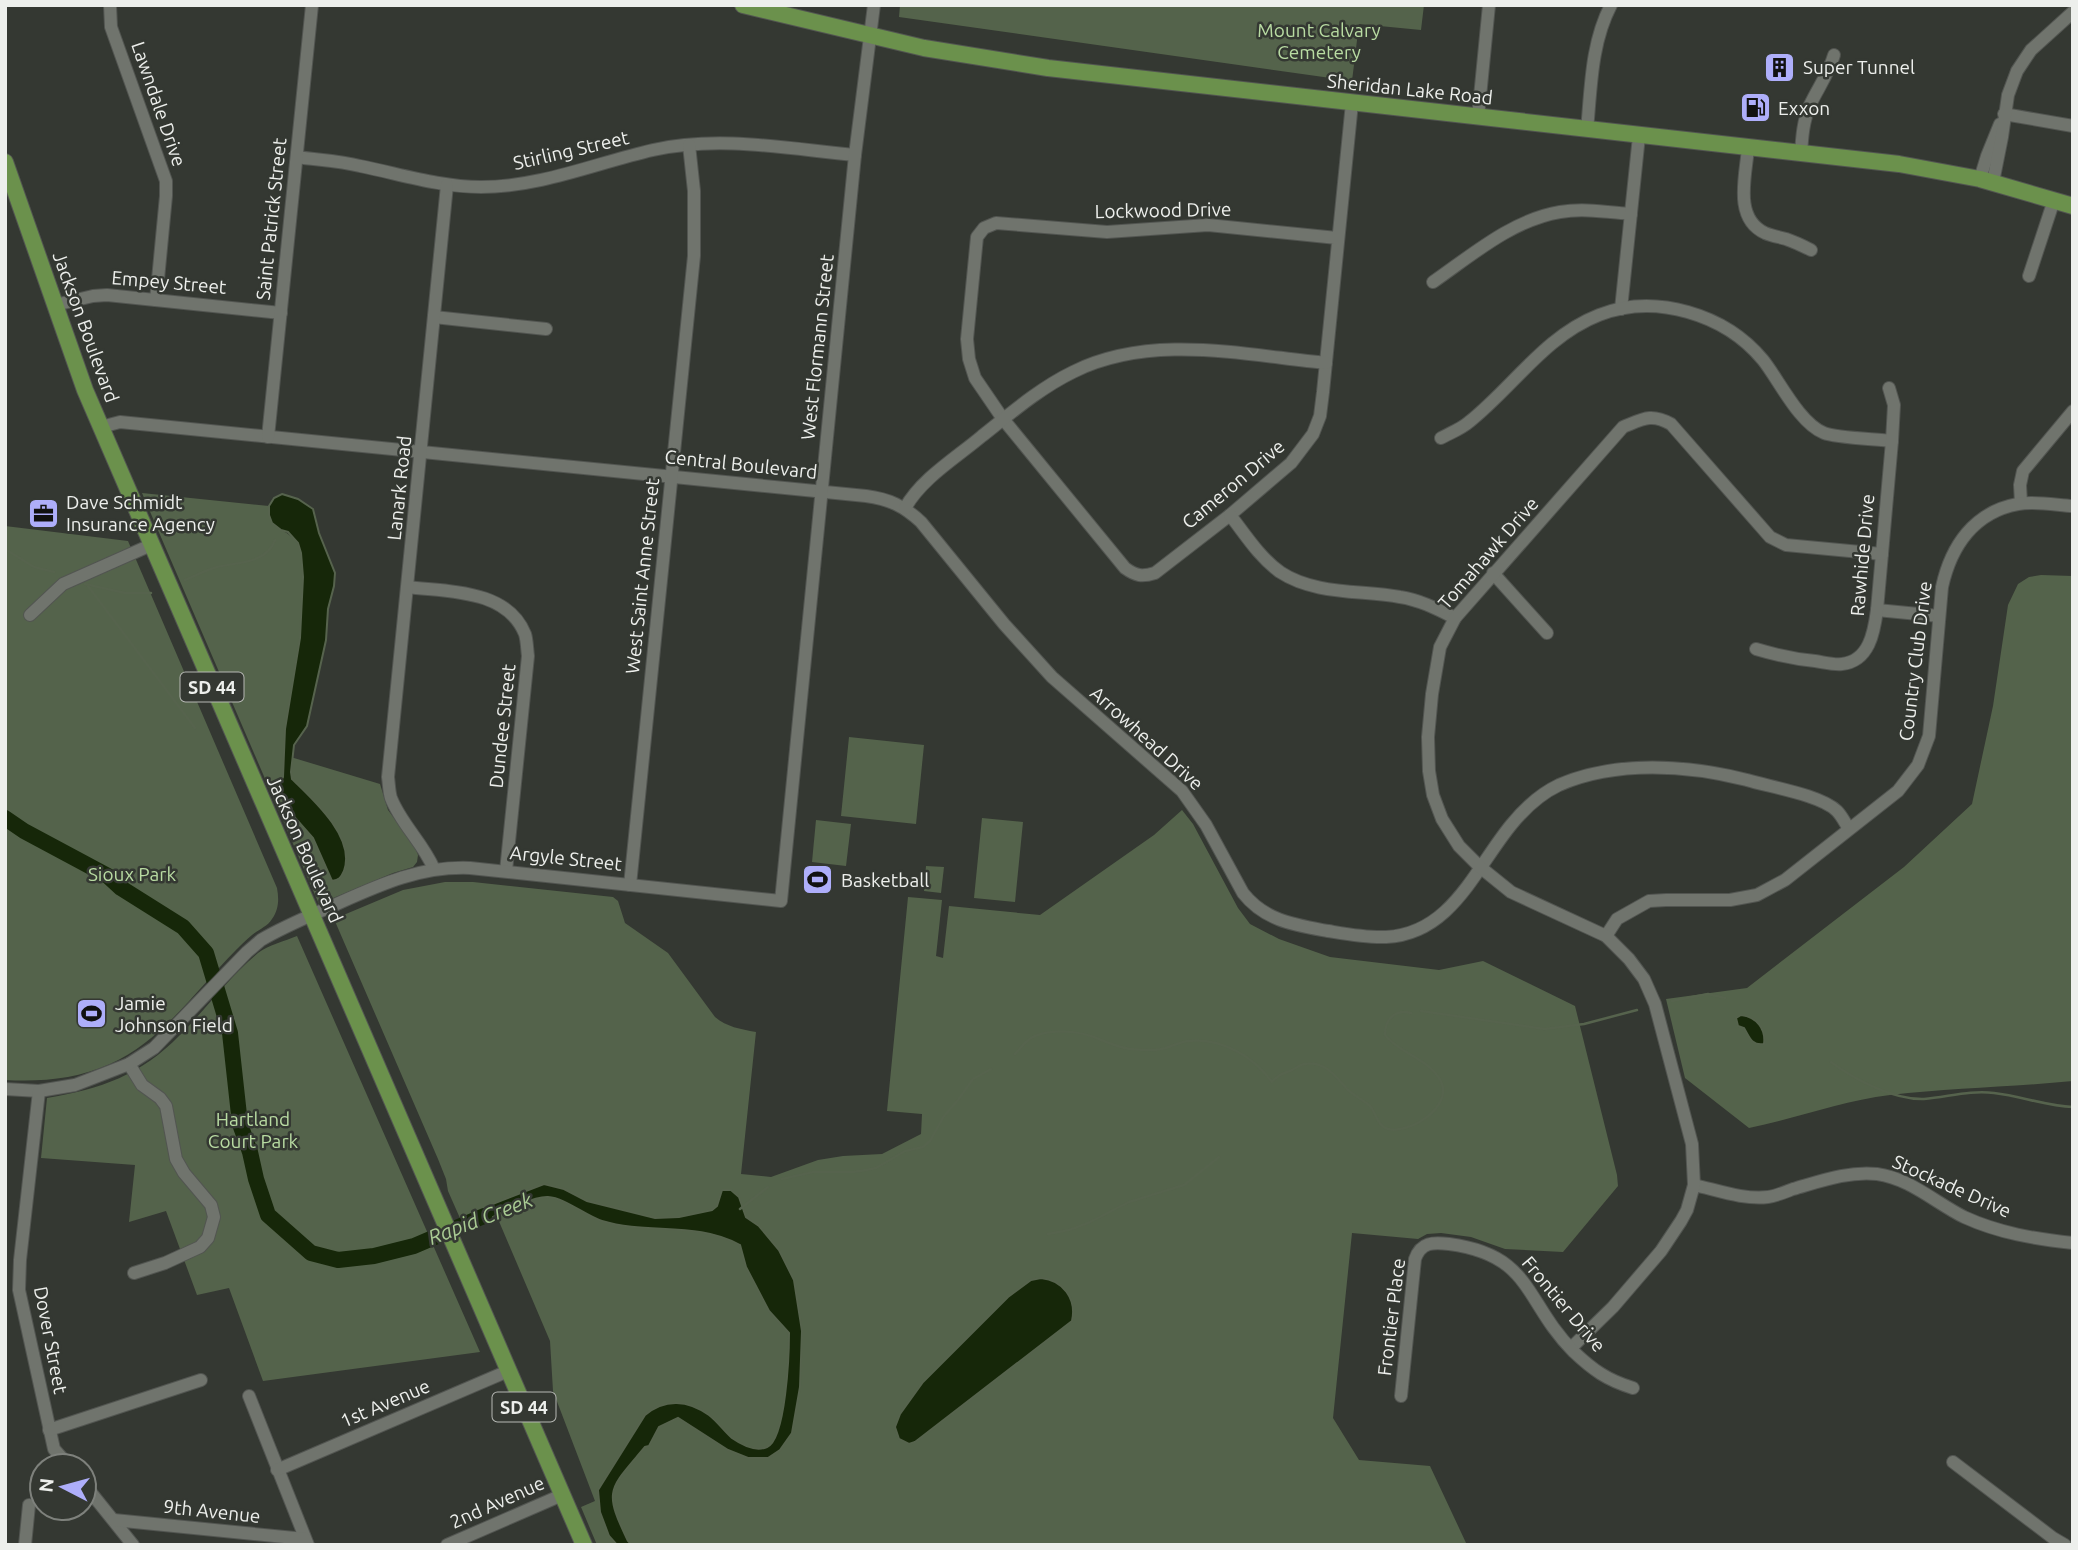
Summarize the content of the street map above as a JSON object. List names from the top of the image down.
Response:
{
  "streets": {
    "main road": ["Sheridan Lake Road", "Jackson Boulevard", "SD 44"],
    "street": [
      "Lawndale Drive",
      "Stirling Street",
      "Lockwood Drive",
      "Saint Patrick Street",
      "Empey Street",
      "West Flormann Street",
      "Central Boulevard",
      "Cameron Drive",
      "Lanark Road",
      "Tomahawk Drive",
      "Rawhide Drive",
      "West Saint Anne Street",
      "Country Club Drive",
      "Dundee Street",
      "Arrowhead Drive",
      "Argyle Street",
      "Stockade Drive",
      "Frontier Drive",
      "Frontier Place",
      "Dover Street",
      "1st Avenue",
      "2nd Avenue",
      "9th Avenue"
    ]
  },
  "crossings": [
    ["Sheridan Lake Road", "West Flormann Street"],
    ["Sheridan Lake Road", "Cameron Drive"],
    ["Lawndale Drive", "Empey Street"],
    ["Stirling Street", "Saint Patrick Street"],
    ["Stirling Street", "West Flormann Street"],
    ["Stirling Street", "Lanark Road"],
    ["Stirling Street", "West Saint Anne Street"],
    ["Lockwood Drive", "Cameron Drive"],
    ["Saint Patrick Street", "Empey Street"],
    ["Saint Patrick Street", "Central Boulevard"],
    ["Empey Street", "Jackson Boulevard"],
    ["Jackson Boulevard", "Central Boulevard"],
    ["Jackson Boulevard", "Argyle Street"],
    ["Jackson Boulevard", "1st Avenue"],
    ["Jackson Boulevard", "2nd Avenue"],
    ["West Flormann Street", "Central Boulevard"],
    ["West Flormann Street", "Argyle Street"],
    ["Central Boulevard", "Lanark Road"],
    ["Central Boulevard", "West Saint Anne Street"],
    ["Central Boulevard", "Arrowhead Drive"],
    ["Lanark Road", "Dundee Street"],
    ["Lanark Road", "Argyle Street"],
    ["Tomahawk Drive", "Rawhide Drive"],
    ["Tomahawk Drive", "Country Club Drive"],
    ["Tomahawk Drive", "Arrowhead Drive"],
    ["Tomahawk Drive", "Stockade Drive"],
    ["Tomahawk Drive", "Frontier Drive"],
    ["West Saint Anne Street", "Argyle Street"],
    ["Country Club Drive", "Arrowhead Drive"],
    ["Dundee Street", "Argyle Street"],
    ["Argyle Street", "Dover Street"],
    ["Frontier Drive", "Frontier Place"]
  ],
  "water": ["Rapid Creek"],
  "parks": ["Mount Calvary Cemetery", "Sioux Park", "Hartland Court Park"],
  "places": {
    "building": ["Super Tunnel"],
    "fuel station": ["Exxon"],
    "office": ["Dave Schmidt Insurance Agency"],
    "sports": ["Basketball", "Jamie Johnson Field"]
  },
  "north": "left"
}
